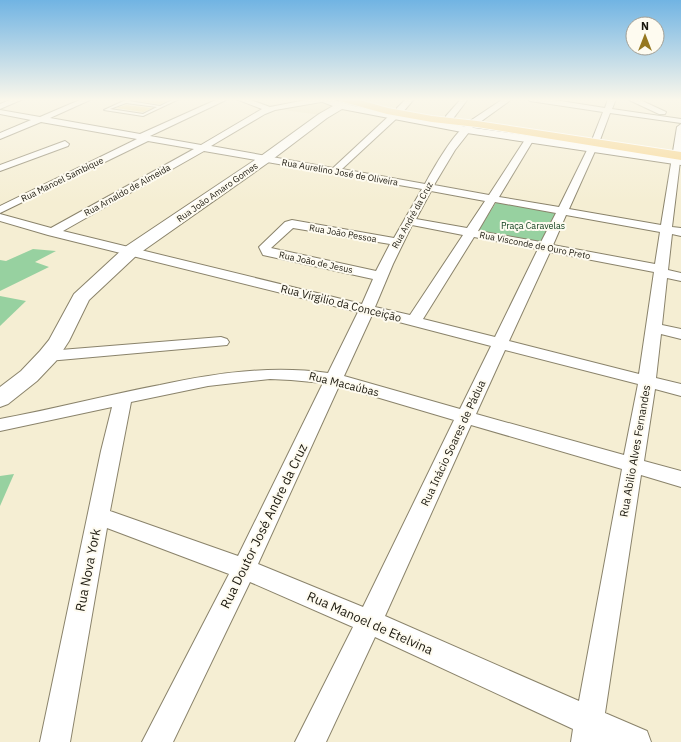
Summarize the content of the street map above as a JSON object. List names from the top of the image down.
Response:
{
  "streets": {
    "street": [
      "Rua Aurelino José de Oliveira",
      "Rua Manoel Sambique",
      "Rua Arnaldo de Almeida",
      "Rua João Amaro Gomes",
      "Rua André da Cruz",
      "Rua João Pessoa",
      "Rua Visconde de Ouro Preto",
      "Rua João de Jesus",
      "Rua Virgilio da Conceição",
      "Rua Macaúbas",
      "Rua Inácio Soares de Pádua",
      "Rua Abilio Alves Fernandes",
      "Rua Doutor José Andre da Cruz",
      "Rua Nova York",
      "Rua Manoel de Etelvina"
    ]
  },
  "crossings": [
    ["Rua Aurelino José de Oliveira", "Rua Manoel Sambique"],
    ["Rua Aurelino José de Oliveira", "Rua Arnaldo de Almeida"],
    ["Rua Aurelino José de Oliveira", "Rua João Amaro Gomes"],
    ["Rua Aurelino José de Oliveira", "Rua André da Cruz"],
    ["Rua Aurelino José de Oliveira", "Rua Inácio Soares de Pádua"],
    ["Rua Aurelino José de Oliveira", "Rua Abilio Alves Fernandes"],
    ["Rua Arnaldo de Almeida", "Rua Virgilio da Conceição"],
    ["Rua João Amaro Gomes", "Rua Virgilio da Conceição"],
    ["Rua André da Cruz", "Rua João Pessoa"],
    ["Rua André da Cruz", "Rua Visconde de Ouro Preto"],
    ["Rua André da Cruz", "Rua João de Jesus"],
    ["Rua André da Cruz", "Rua Virgilio da Conceição"],
    ["Rua André da Cruz", "Rua Doutor José Andre da Cruz"],
    ["Rua João Pessoa", "Rua João de Jesus"],
    ["Rua Visconde de Ouro Preto", "Rua Inácio Soares de Pádua"],
    ["Rua Visconde de Ouro Preto", "Rua Abilio Alves Fernandes"],
    ["Rua Virgilio da Conceição", "Rua Inácio Soares de Pádua"],
    ["Rua Virgilio da Conceição", "Rua Abilio Alves Fernandes"],
    ["Rua Virgilio da Conceição", "Rua Doutor José Andre da Cruz"],
    ["Rua Macaúbas", "Rua Inácio Soares de Pádua"],
    ["Rua Macaúbas", "Rua Abilio Alves Fernandes"],
    ["Rua Macaúbas", "Rua Doutor José Andre da Cruz"],
    ["Rua Macaúbas", "Rua Nova York"],
    ["Rua Inácio Soares de Pádua", "Rua Manoel de Etelvina"],
    ["Rua Abilio Alves Fernandes", "Rua Manoel de Etelvina"],
    ["Rua Doutor José Andre da Cruz", "Rua Manoel de Etelvina"],
    ["Rua Nova York", "Rua Manoel de Etelvina"]
  ],
  "parks": ["Praça Caravelas"],
  "north": "top"
}
